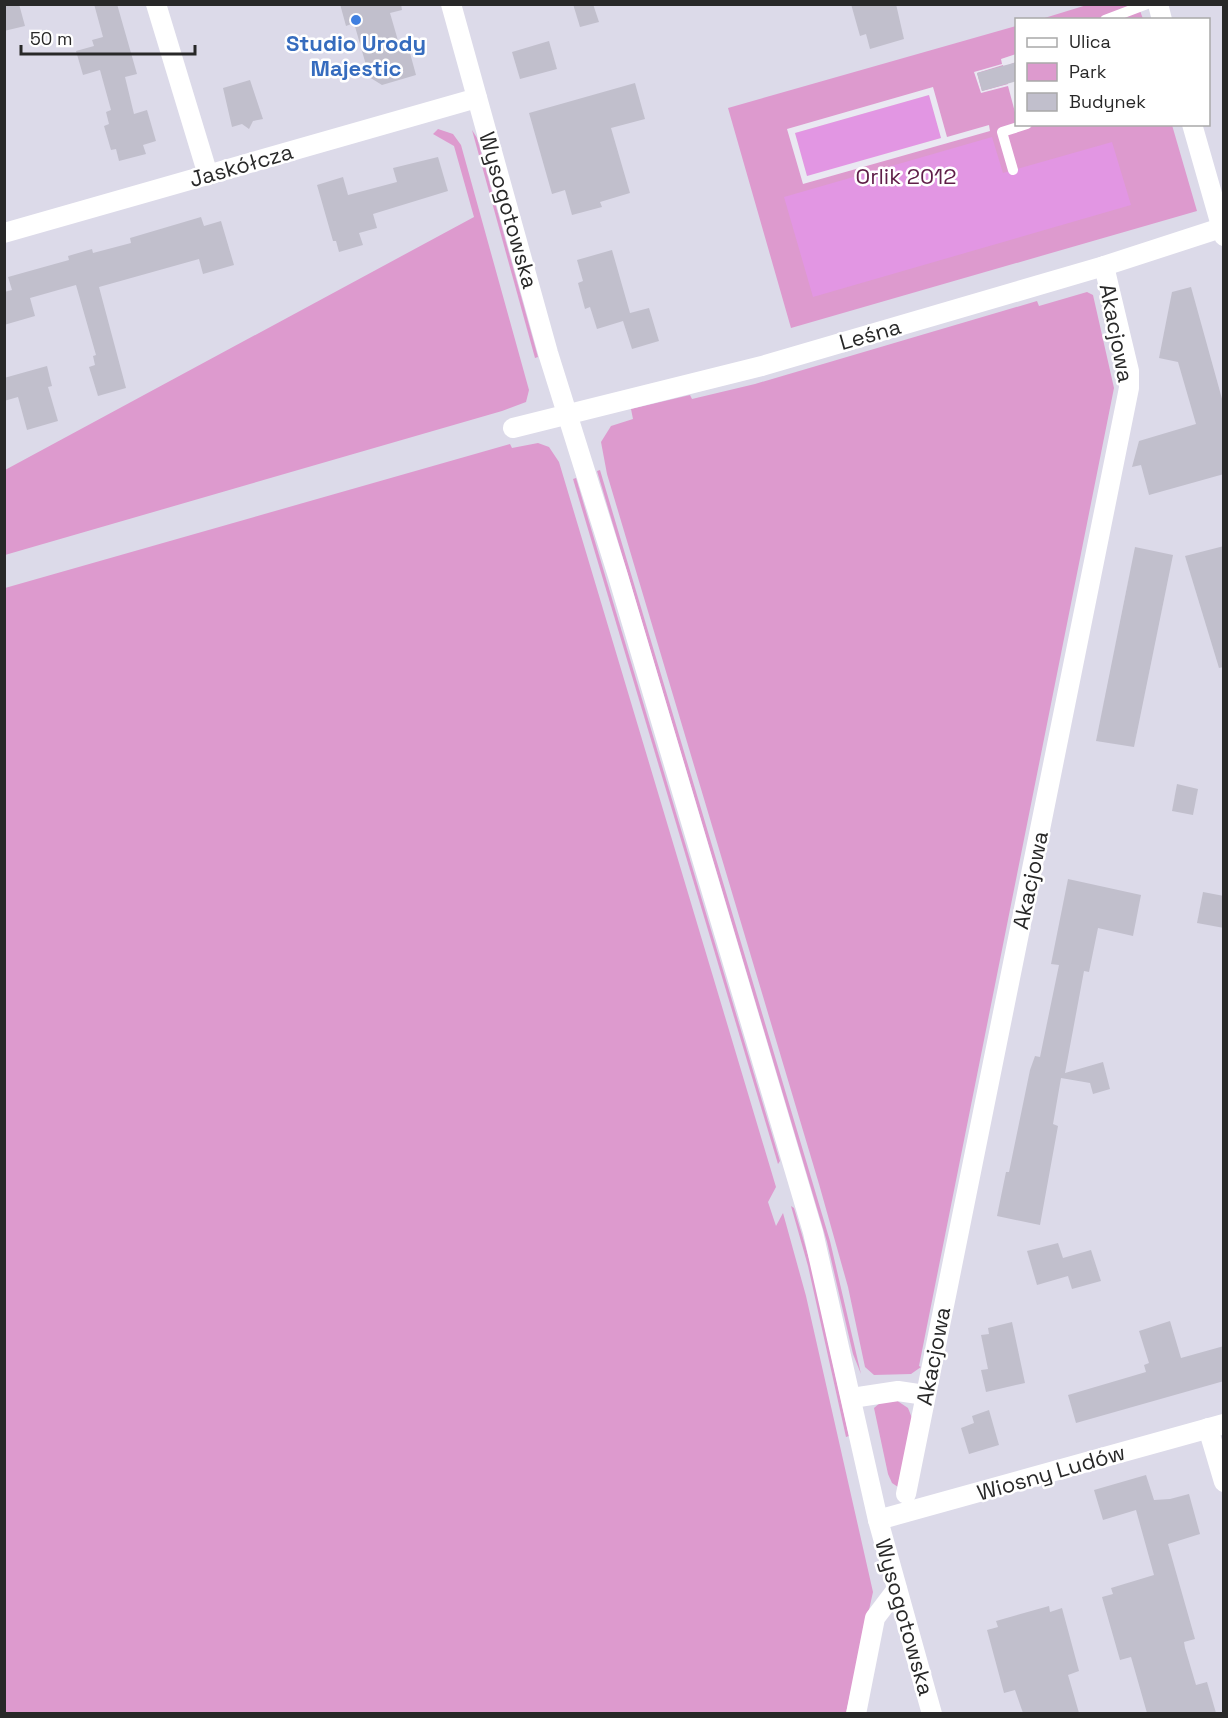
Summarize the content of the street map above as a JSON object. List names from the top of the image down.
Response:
{
  "streets": {
    "street": [
      "Jaskółcza",
      "Wysogotowska",
      "Akacjowa",
      "Leśna",
      "Wiosny Ludów"
    ]
  },
  "crossings": [
    ["Jaskółcza", "Wysogotowska"],
    ["Wysogotowska", "Leśna"],
    ["Wysogotowska", "Wiosny Ludów"],
    ["Akacjowa", "Leśna"]
  ],
  "parks": ["Orlik 2012"],
  "places": ["Studio Urody Majestic"],
  "legend": ["Ulica", "Park", "Budynek"],
  "scale_bar": "50 m"
}
